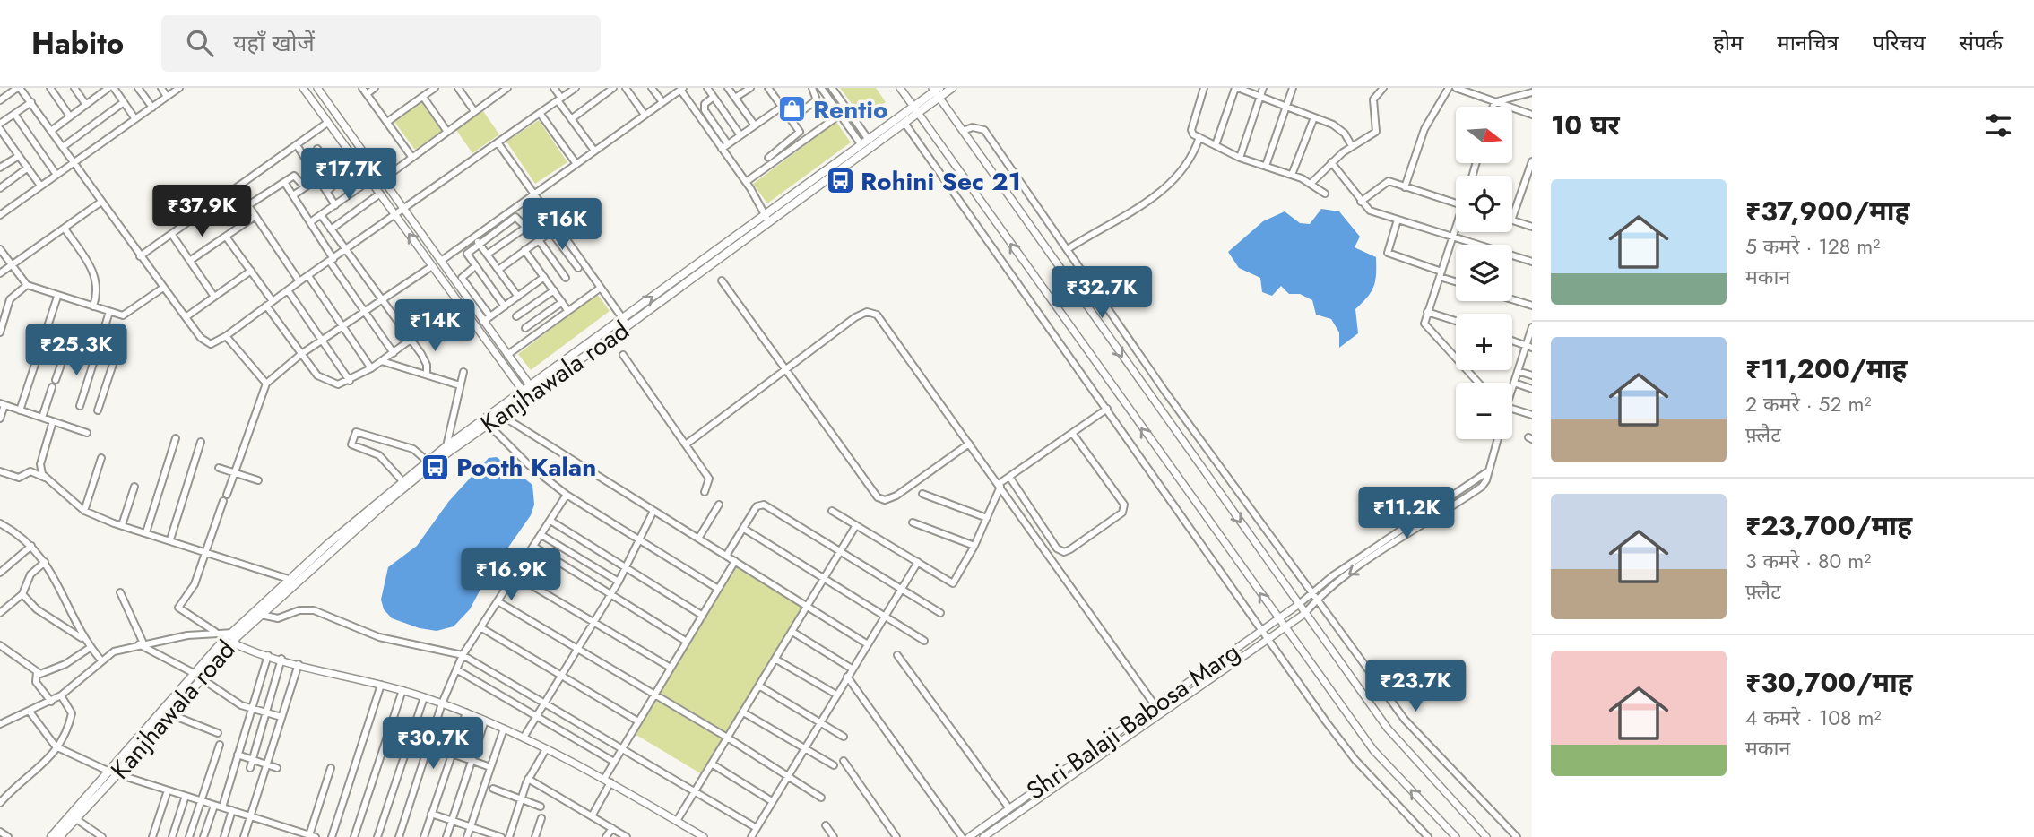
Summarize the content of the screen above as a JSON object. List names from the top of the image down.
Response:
{
  "streets": {
    "main road": ["Kanjhawala road"],
    "street": ["Shri Balaji Babosa Marg"]
  },
  "places": {
    "shop": ["Rentio"],
    "bus stop": ["Rohini Sec 21", "Pooth Kalan"]
  },
  "north": "right",
  "page": {
    "header": "Habito",
    "search": "यहाँ खोजें",
    "nav": [
      "होम",
      "मानचित्र",
      "परिचय",
      "संपर्क"
    ],
    "heading": "10 घर",
    "map_buttons": ["+", "−"],
    "price": [
      "₹17.7K",
      "₹37.9K",
      "₹16K",
      "₹32.7K",
      "₹14K",
      "₹25.3K",
      "₹11.2K",
      "₹16.9K",
      "₹23.7K",
      "₹30.7K"
    ],
    "list": [
      {
        "name": "₹37,900/माह",
        "note": "5 कमरे · 128 m² · मकान"
      },
      {
        "name": "₹11,200/माह",
        "note": "2 कमरे · 52 m² · फ़्लैट"
      },
      {
        "name": "₹23,700/माह",
        "note": "3 कमरे · 80 m² · फ़्लैट"
      },
      {
        "name": "₹30,700/माह",
        "note": "4 कमरे · 108 m² · मकान"
      }
    ]
  }
}
